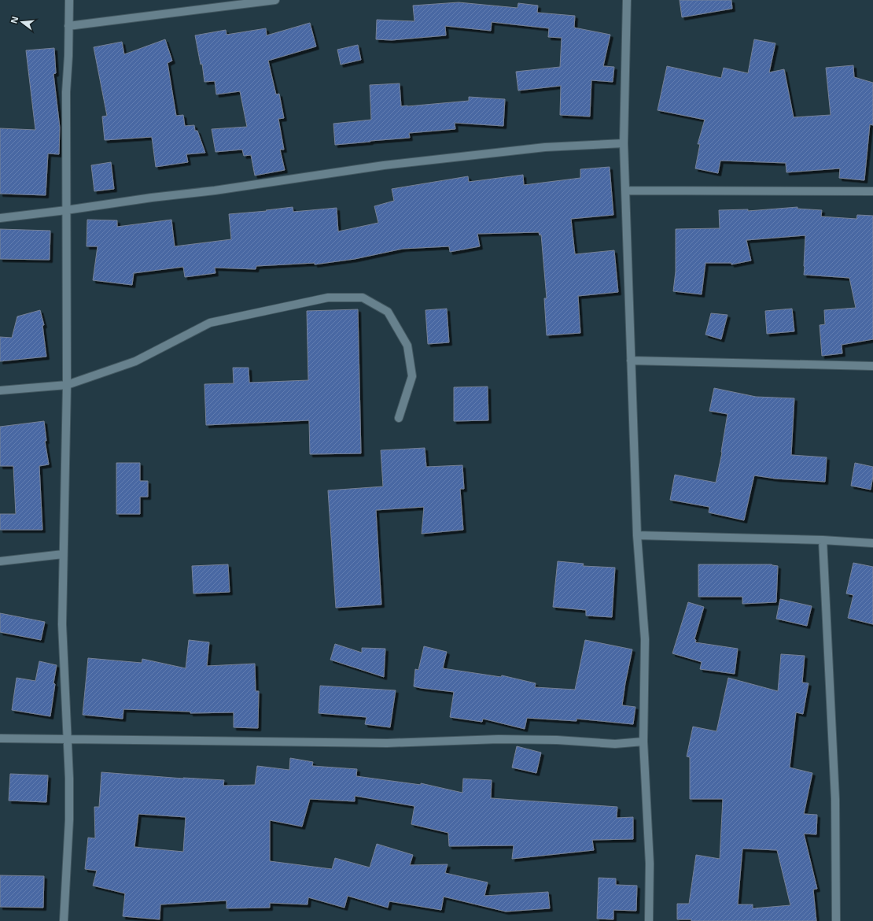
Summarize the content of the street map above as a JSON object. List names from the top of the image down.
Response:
{
  "north": "left"
}
